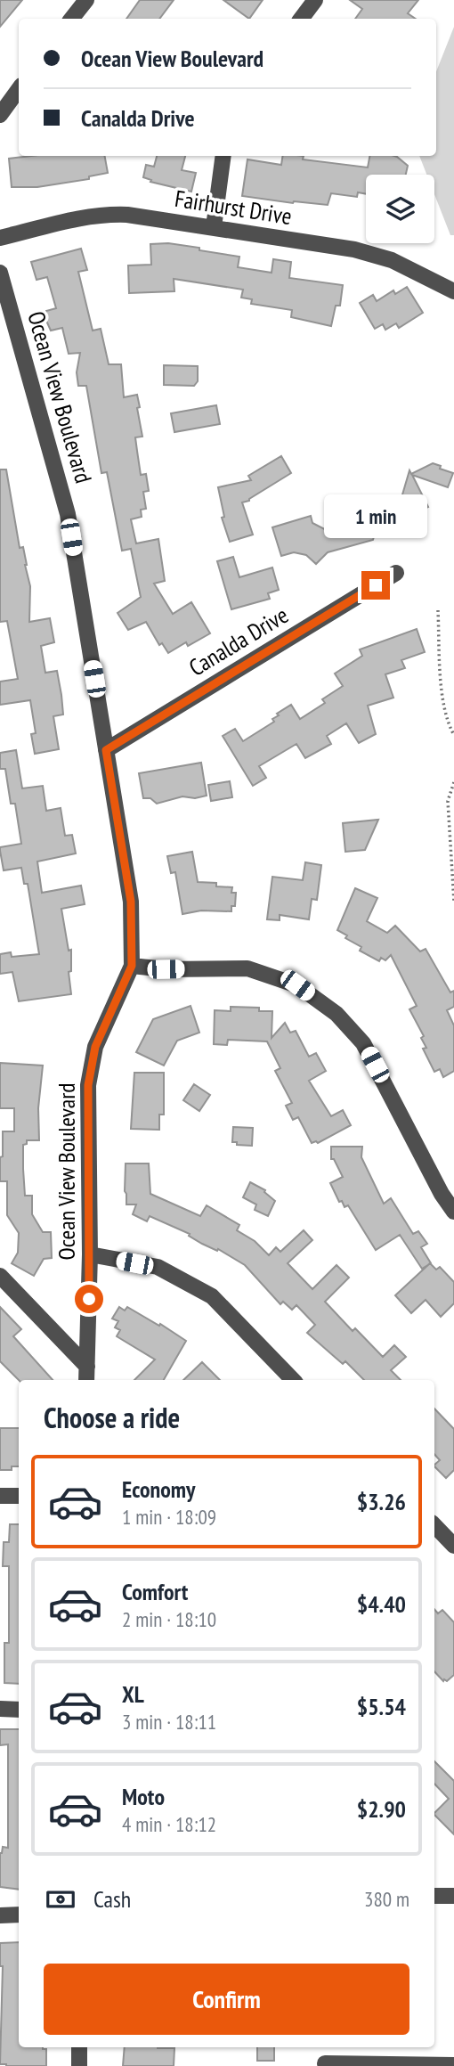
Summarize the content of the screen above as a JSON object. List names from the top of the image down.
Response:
{
  "streets": {
    "street": ["Fairhurst Drive", "Ocean View Boulevard", "Canalda Drive"]
  },
  "crossings": [
    ["Ocean View Boulevard", "Canalda Drive"]
  ],
  "page": {
    "banner": ["Ocean View Boulevard", "Canalda Drive"],
    "bubble": "1 min",
    "heading": "Choose a ride",
    "list": [
      {
        "name": "Economy",
        "note": "1 min · 18:09",
        "value": "$3.26"
      },
      {
        "name": "Comfort",
        "note": "2 min · 18:10",
        "value": "$4.40"
      },
      {
        "name": "XL",
        "note": "3 min · 18:11",
        "value": "$5.54"
      },
      {
        "name": "Moto",
        "note": "4 min · 18:12",
        "value": "$2.90"
      }
    ],
    "pay": ["Cash", "380 m"],
    "buttons": "Confirm"
  }
}
